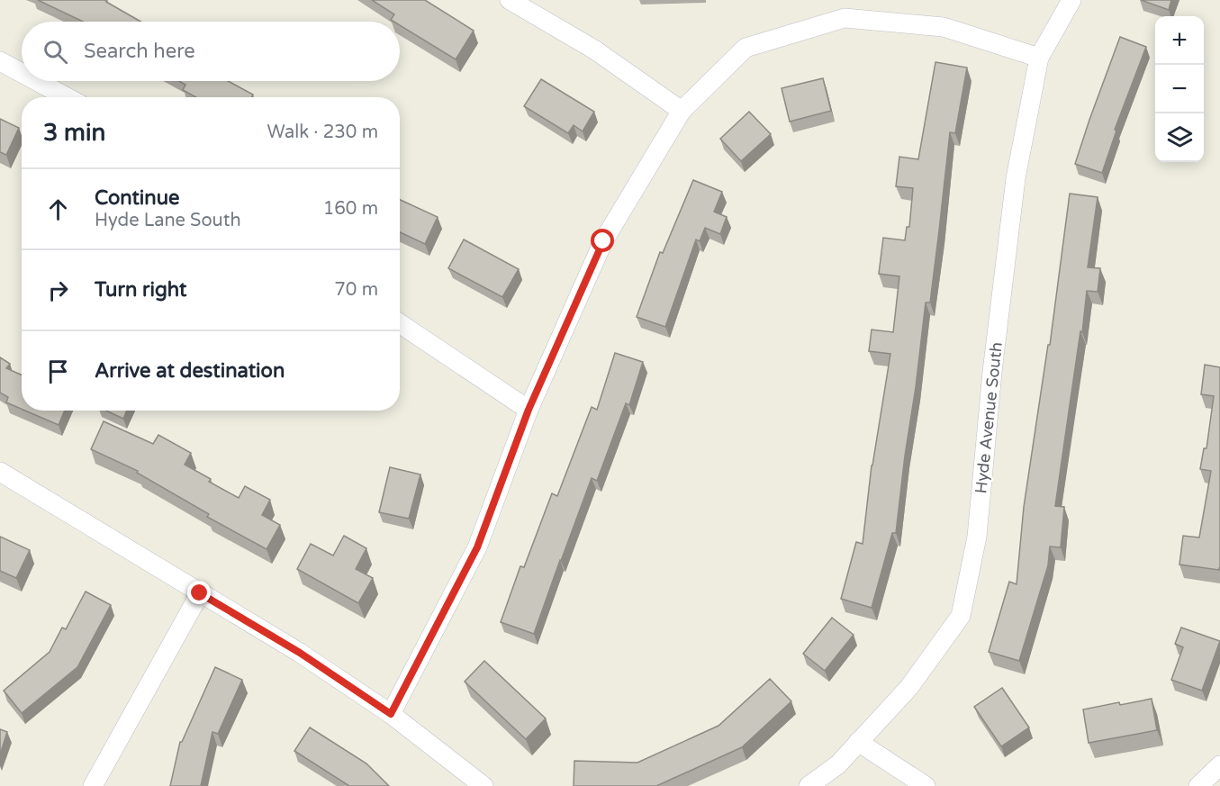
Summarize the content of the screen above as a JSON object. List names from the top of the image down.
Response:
{
  "streets": {
    "street": ["Hyde Avenue South"]
  },
  "page": {
    "map_buttons": ["+", "−"],
    "search": "Search here",
    "heading": ["3 min", "Walk · 230 m"],
    "list": [
      ["Continue", "Hyde Lane South", "160 m"],
      ["Turn right", "70 m"],
      "Arrive at destination"
    ]
  }
}
